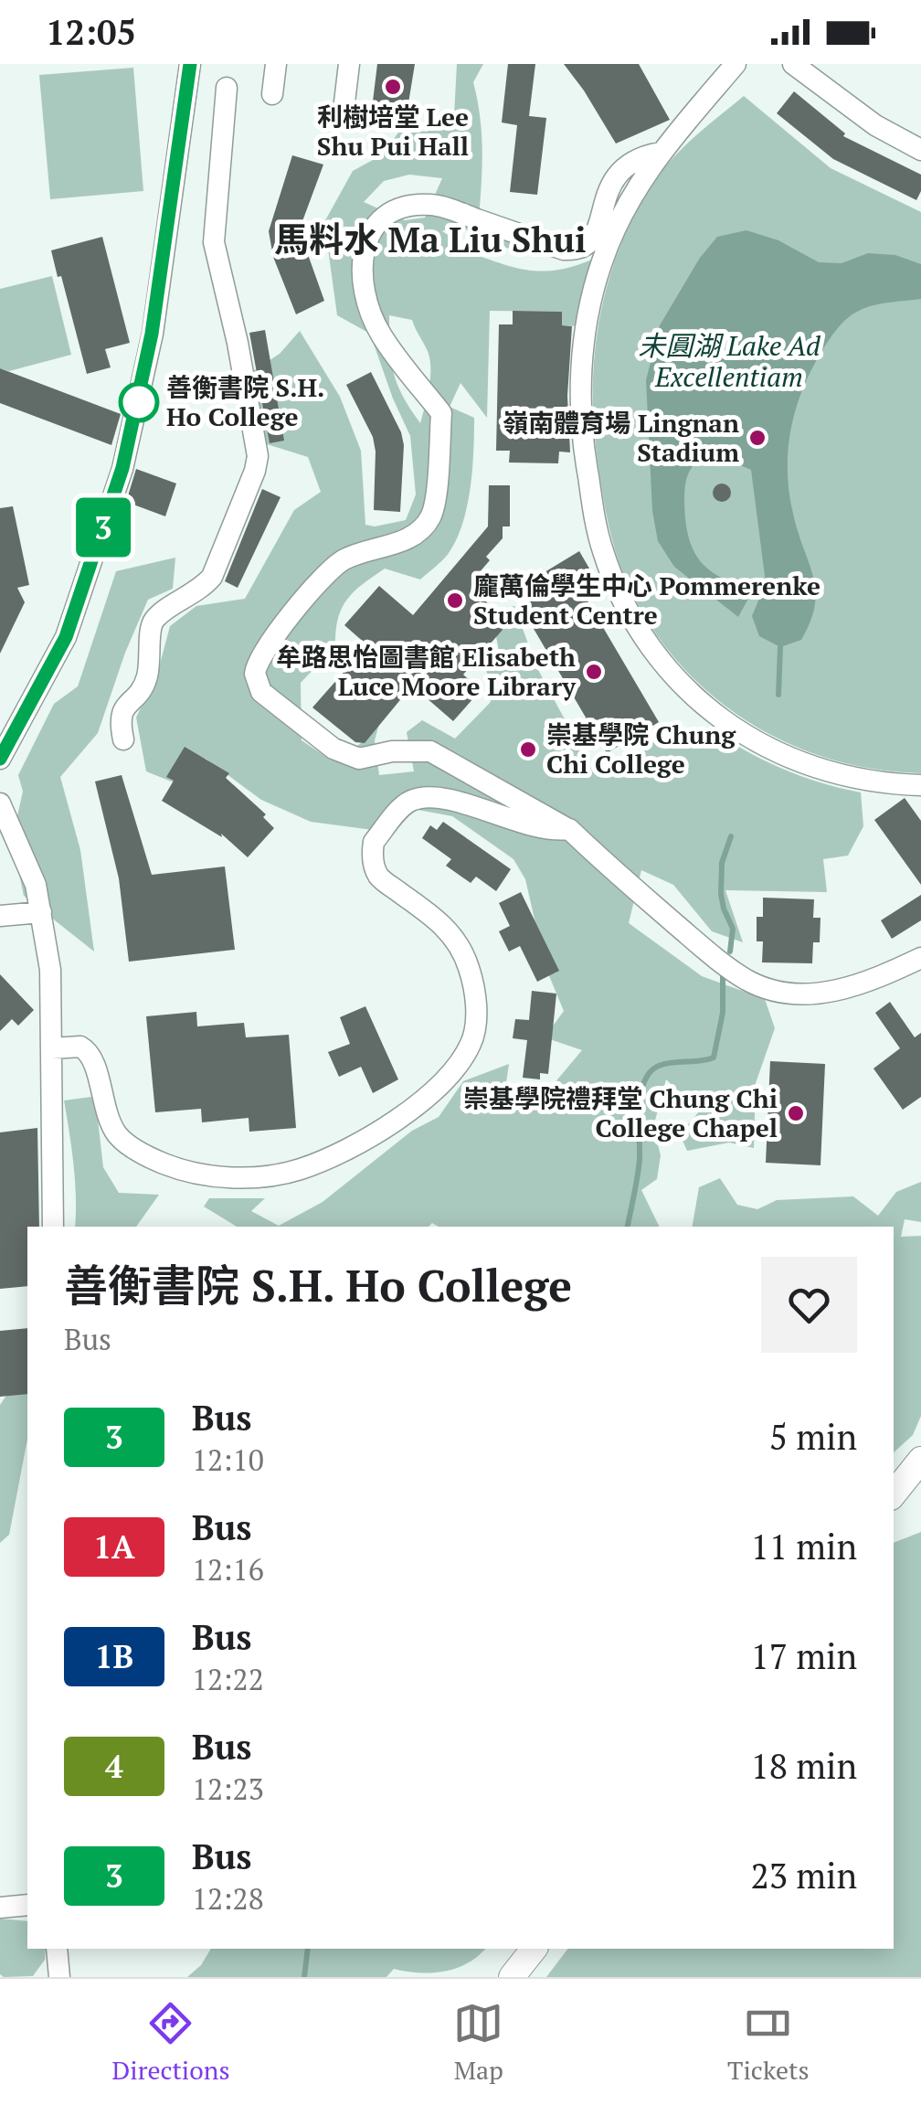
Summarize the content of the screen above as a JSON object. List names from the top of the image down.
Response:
{
  "districts": ["馬料水 Ma Liu Shui"],
  "water": ["未圓湖 Lake Ad Excellentiam"],
  "places": [
    "利樹培堂 Lee Shu Pui Hall",
    "善衡書院 S.H. Ho College",
    "嶺南體育場 Lingnan Stadium",
    "龐萬倫學生中心 Pommerenke Student Centre",
    "牟路思怡圖書館 Elisabeth Luce Moore Library",
    "崇基學院 Chung Chi College",
    "崇基學院禮拜堂 Chung Chi College Chapel"
  ],
  "lines": ["bus line 3"],
  "page": {
    "status": "12:05",
    "on_map": "3",
    "heading": ["善衡書院 S.H. Ho College", "Bus"],
    "list": [
      {
        "mark": "3",
        "name": "Bus",
        "note": "12:10",
        "value": "5 min"
      },
      {
        "mark": "1A",
        "name": "Bus",
        "note": "12:16",
        "value": "11 min"
      },
      {
        "mark": "1B",
        "name": "Bus",
        "note": "12:22",
        "value": "17 min"
      },
      {
        "mark": "4",
        "name": "Bus",
        "note": "12:23",
        "value": "18 min"
      },
      {
        "mark": "3",
        "name": "Bus",
        "note": "12:28",
        "value": "23 min"
      }
    ],
    "tabs": ["Directions", "Map", "Tickets"]
  }
}
